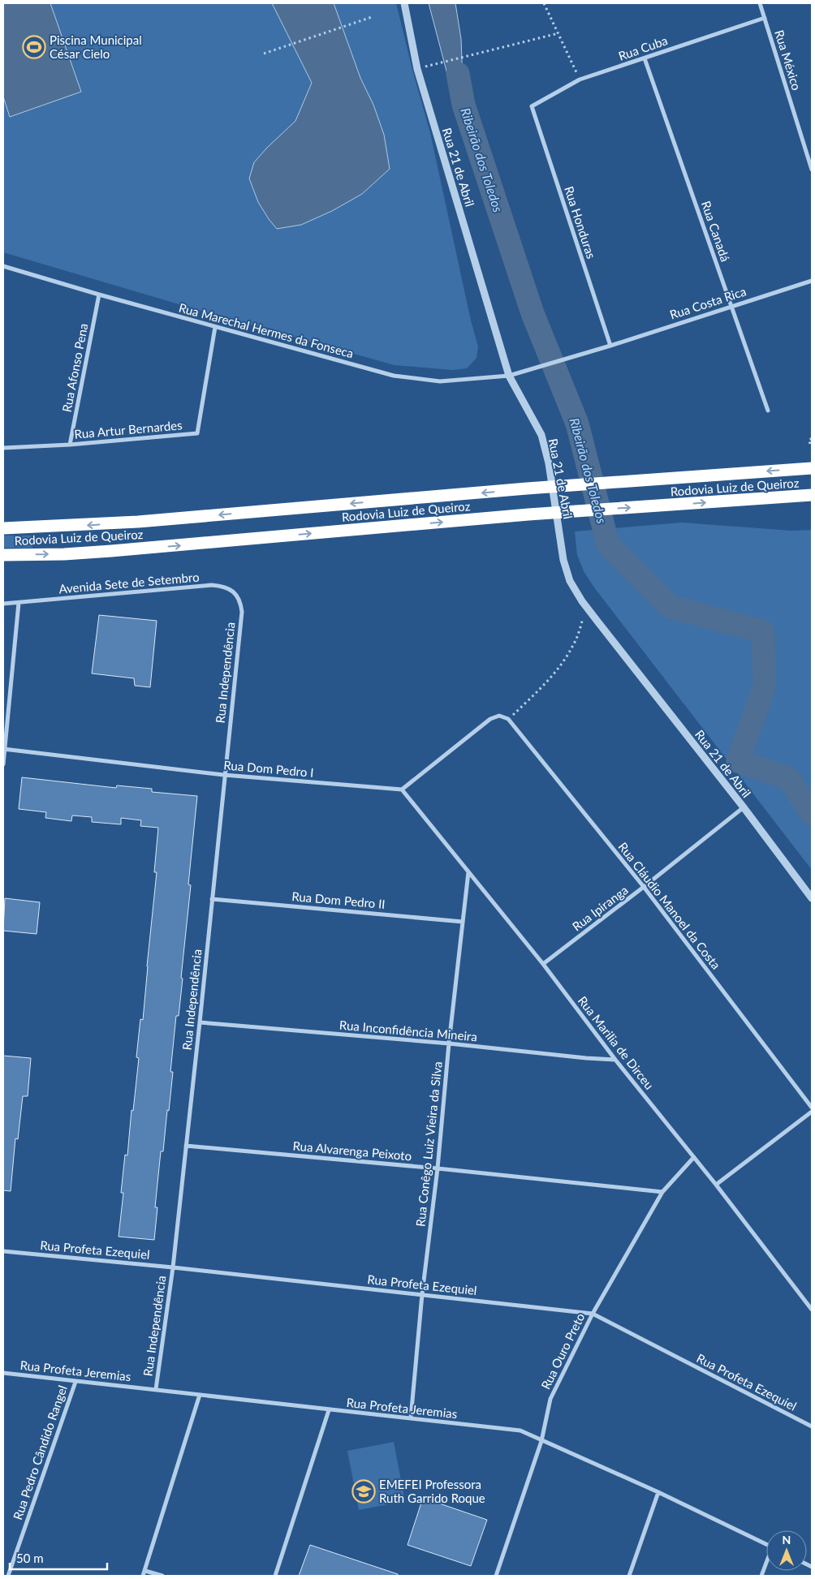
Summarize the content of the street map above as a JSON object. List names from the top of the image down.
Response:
{
  "streets": {
    "highway": ["Rodovia Luiz de Queiroz"],
    "street": [
      "Rua Cuba",
      "Rua México",
      "Rua 21 de Abril",
      "Rua Honduras",
      "Rua Canadá",
      "Rua Costa Rica",
      "Rua Marechal Hermes da Fonseca",
      "Rua Afonso Pena",
      "Rua Artur Bernardes",
      "Avenida Sete de Setembro",
      "Rua Independência",
      "Rua Dom Pedro I",
      "Rua Dom Pedro II",
      "Rua Cláudio Manoel da Costa",
      "Rua Ipiranga",
      "Rua Inconfidência Mineira",
      "Rua Marilia de Dirceu",
      "Rua Conêgo Luiz Vieira da Silva",
      "Rua Alvarenga Peixoto",
      "Rua Profeta Ezequiel",
      "Rua Ouro Preto",
      "Rua Profeta Jeremias",
      "Rua Pedro Cândido Rangel"
    ]
  },
  "crossings": [
    ["Rua Cuba", "Rua México"],
    ["Rua Cuba", "Rua Honduras"],
    ["Rua Cuba", "Rua Canadá"],
    ["Rua 21 de Abril", "Rua Marechal Hermes da Fonseca"],
    ["Rua 21 de Abril", "Rua Ipiranga"],
    ["Rua Honduras", "Rua Costa Rica"],
    ["Rua Honduras", "Rua Marechal Hermes da Fonseca"],
    ["Rua Canadá", "Rua Costa Rica"],
    ["Rua Costa Rica", "Rua Marechal Hermes da Fonseca"],
    ["Rua Marechal Hermes da Fonseca", "Rua Afonso Pena"],
    ["Rua Marechal Hermes da Fonseca", "Rua Artur Bernardes"],
    ["Rua Afonso Pena", "Rua Artur Bernardes"],
    ["Avenida Sete de Setembro", "Rua Independência"],
    ["Rua Independência", "Rua Dom Pedro I"],
    ["Rua Independência", "Rua Dom Pedro II"],
    ["Rua Independência", "Rua Inconfidência Mineira"],
    ["Rua Independência", "Rua Alvarenga Peixoto"],
    ["Rua Independência", "Rua Profeta Ezequiel"],
    ["Rua Independência", "Rua Profeta Jeremias"],
    ["Rua Dom Pedro I", "Rua Marilia de Dirceu"],
    ["Rua Dom Pedro II", "Rua Conêgo Luiz Vieira da Silva"],
    ["Rua Cláudio Manoel da Costa", "Rua Ipiranga"],
    ["Rua Ipiranga", "Rua Marilia de Dirceu"],
    ["Rua Inconfidência Mineira", "Rua Marilia de Dirceu"],
    ["Rua Inconfidência Mineira", "Rua Conêgo Luiz Vieira da Silva"],
    ["Rua Marilia de Dirceu", "Rua Conêgo Luiz Vieira da Silva"],
    ["Rua Marilia de Dirceu", "Rua Ouro Preto"],
    ["Rua Conêgo Luiz Vieira da Silva", "Rua Alvarenga Peixoto"],
    ["Rua Conêgo Luiz Vieira da Silva", "Rua Profeta Ezequiel"],
    ["Rua Conêgo Luiz Vieira da Silva", "Rua Profeta Jeremias"],
    ["Rua Alvarenga Peixoto", "Rua Ouro Preto"],
    ["Rua Profeta Ezequiel", "Rua Ouro Preto"],
    ["Rua Ouro Preto", "Rua Profeta Jeremias"],
    ["Rua Profeta Jeremias", "Rua Pedro Cândido Rangel"]
  ],
  "water": ["Ribeirão dos Toledos"],
  "places": {
    "sports": ["Piscina Municipal César Cielo"],
    "school or university": ["EMEFEI Professora Ruth Garrido Roque"]
  },
  "scale_bar": "50 m",
  "north": "top"
}
